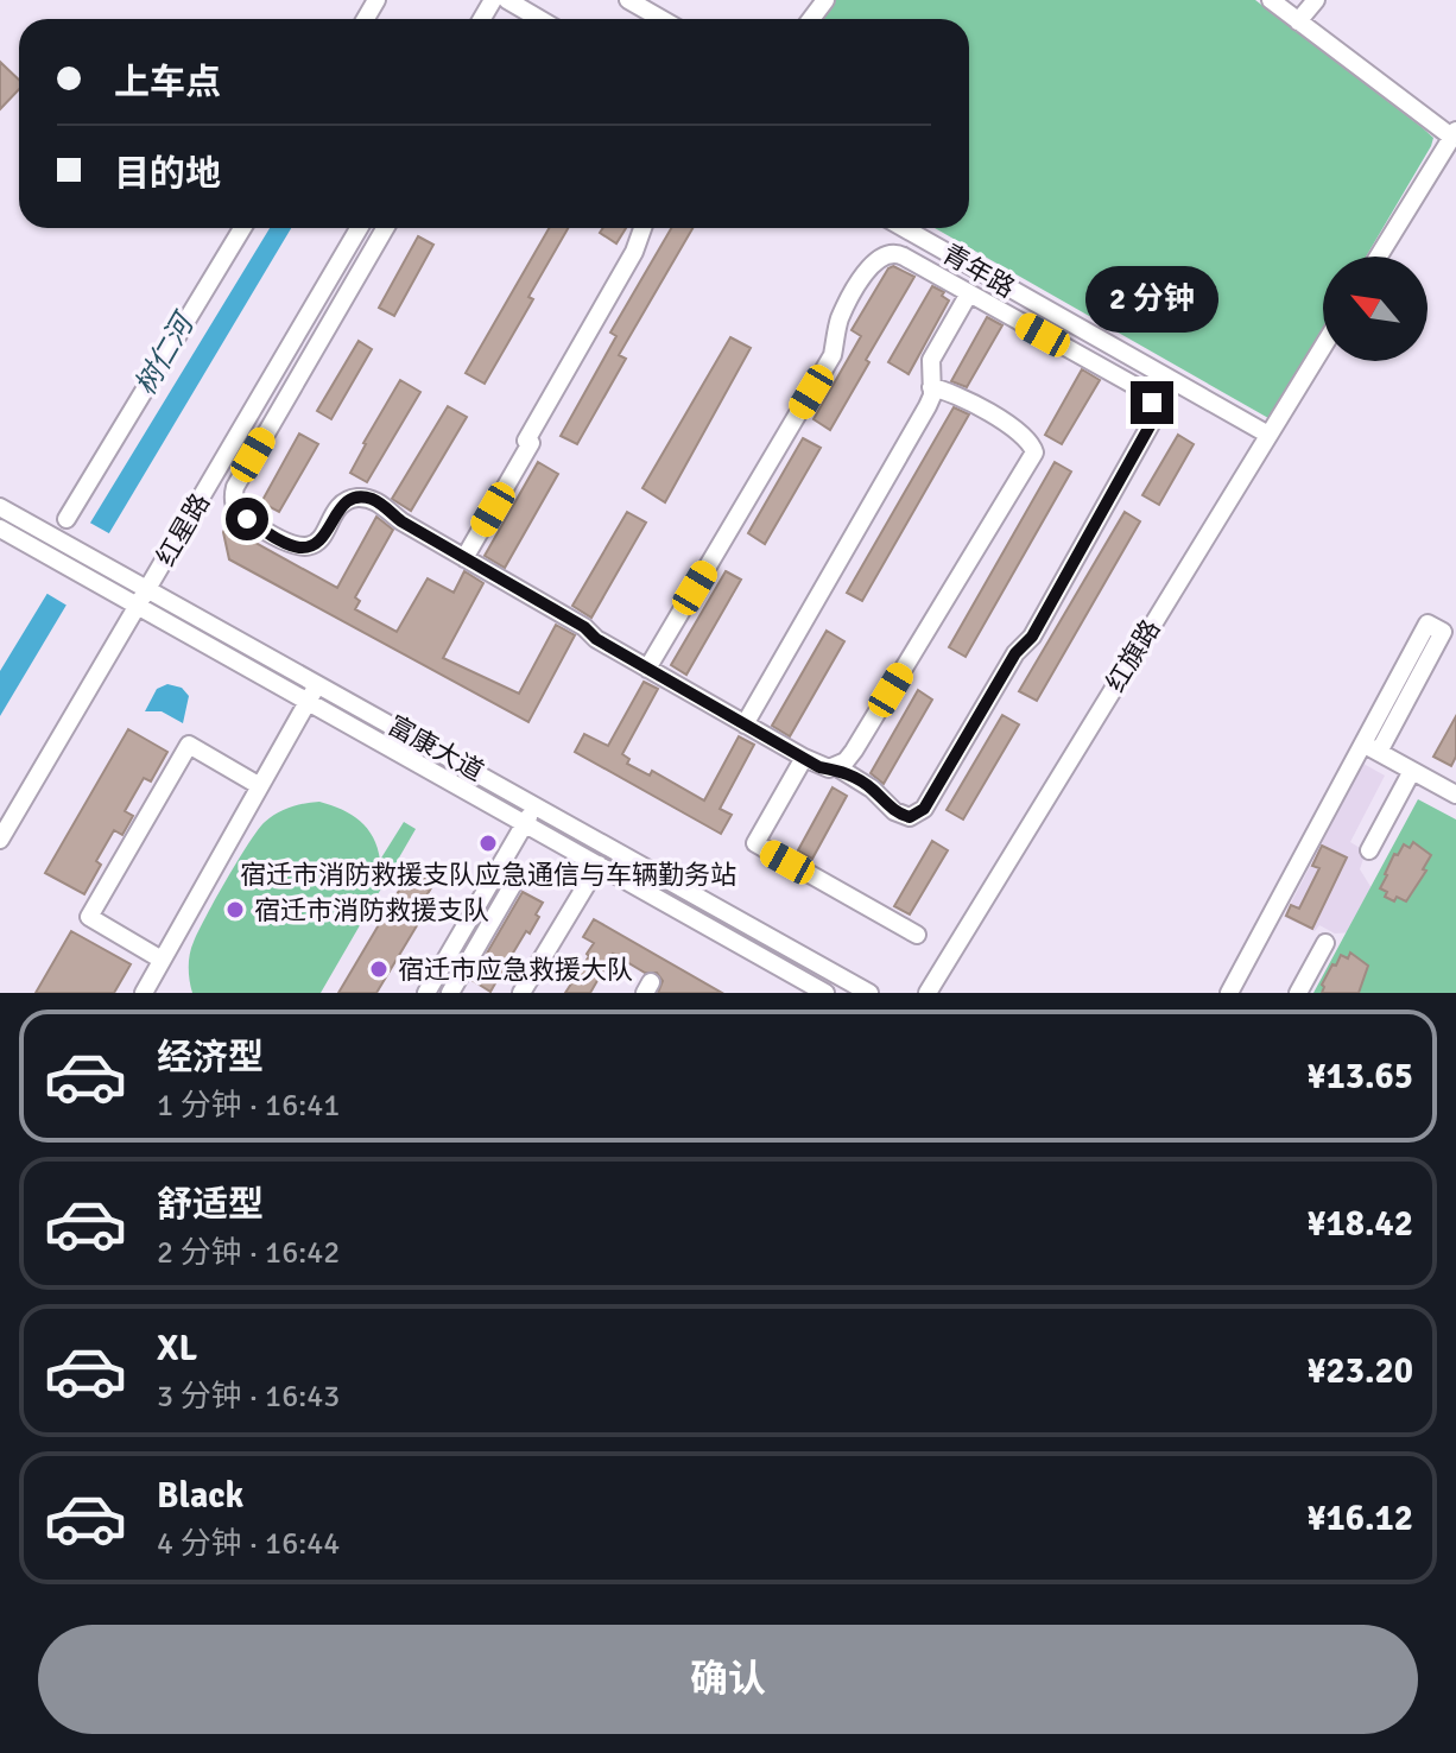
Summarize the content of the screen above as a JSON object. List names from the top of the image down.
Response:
{
  "streets": {
    "street": [
      "青年路",
      "红星路",
      "红旗路",
      "富康大道"
    ]
  },
  "crossings": [
    ["青年路", "红旗路"],
    ["红星路", "富康大道"]
  ],
  "water": ["树仁河"],
  "places": ["宿迁市消防救援支队应急通信与车辆勤务站", "宿迁市消防救援支队", "宿迁市应急救援大队"],
  "north": "top left",
  "page": {
    "banner": ["上车点", "目的地"],
    "bubble": "2 分钟",
    "list": [
      {
        "name": "经济型",
        "note": "1 分钟 · 16:41",
        "value": "¥13.65"
      },
      {
        "name": "舒适型",
        "note": "2 分钟 · 16:42",
        "value": "¥18.42"
      },
      {
        "name": "XL",
        "note": "3 分钟 · 16:43",
        "value": "¥23.20"
      },
      {
        "name": "Black",
        "note": "4 分钟 · 16:44",
        "value": "¥16.12"
      }
    ],
    "buttons": "确认"
  }
}
